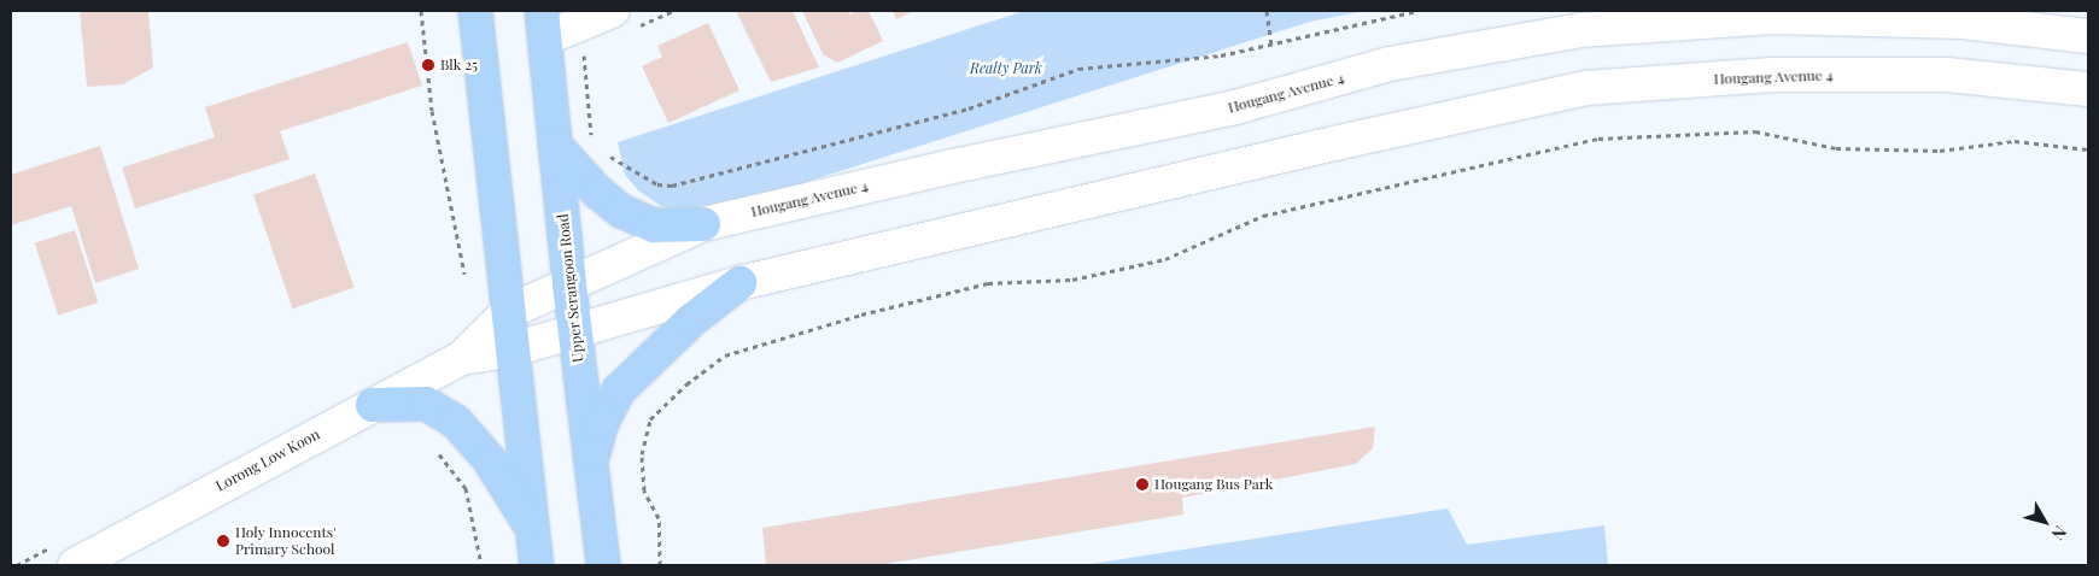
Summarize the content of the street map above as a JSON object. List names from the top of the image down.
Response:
{
  "streets": {
    "main road": ["Upper Serangoon Road"],
    "street": ["Hougang Avenue 4", "Lorong Low Koon"]
  },
  "crossings": [
    ["Hougang Avenue 4", "Upper Serangoon Road"],
    ["Hougang Avenue 4", "Lorong Low Koon"]
  ],
  "parks": ["Realty Park"],
  "places": ["Blk 25", "Hougang Bus Park", "Holy Innocents' Primary School"],
  "north": "bottom right"
}
